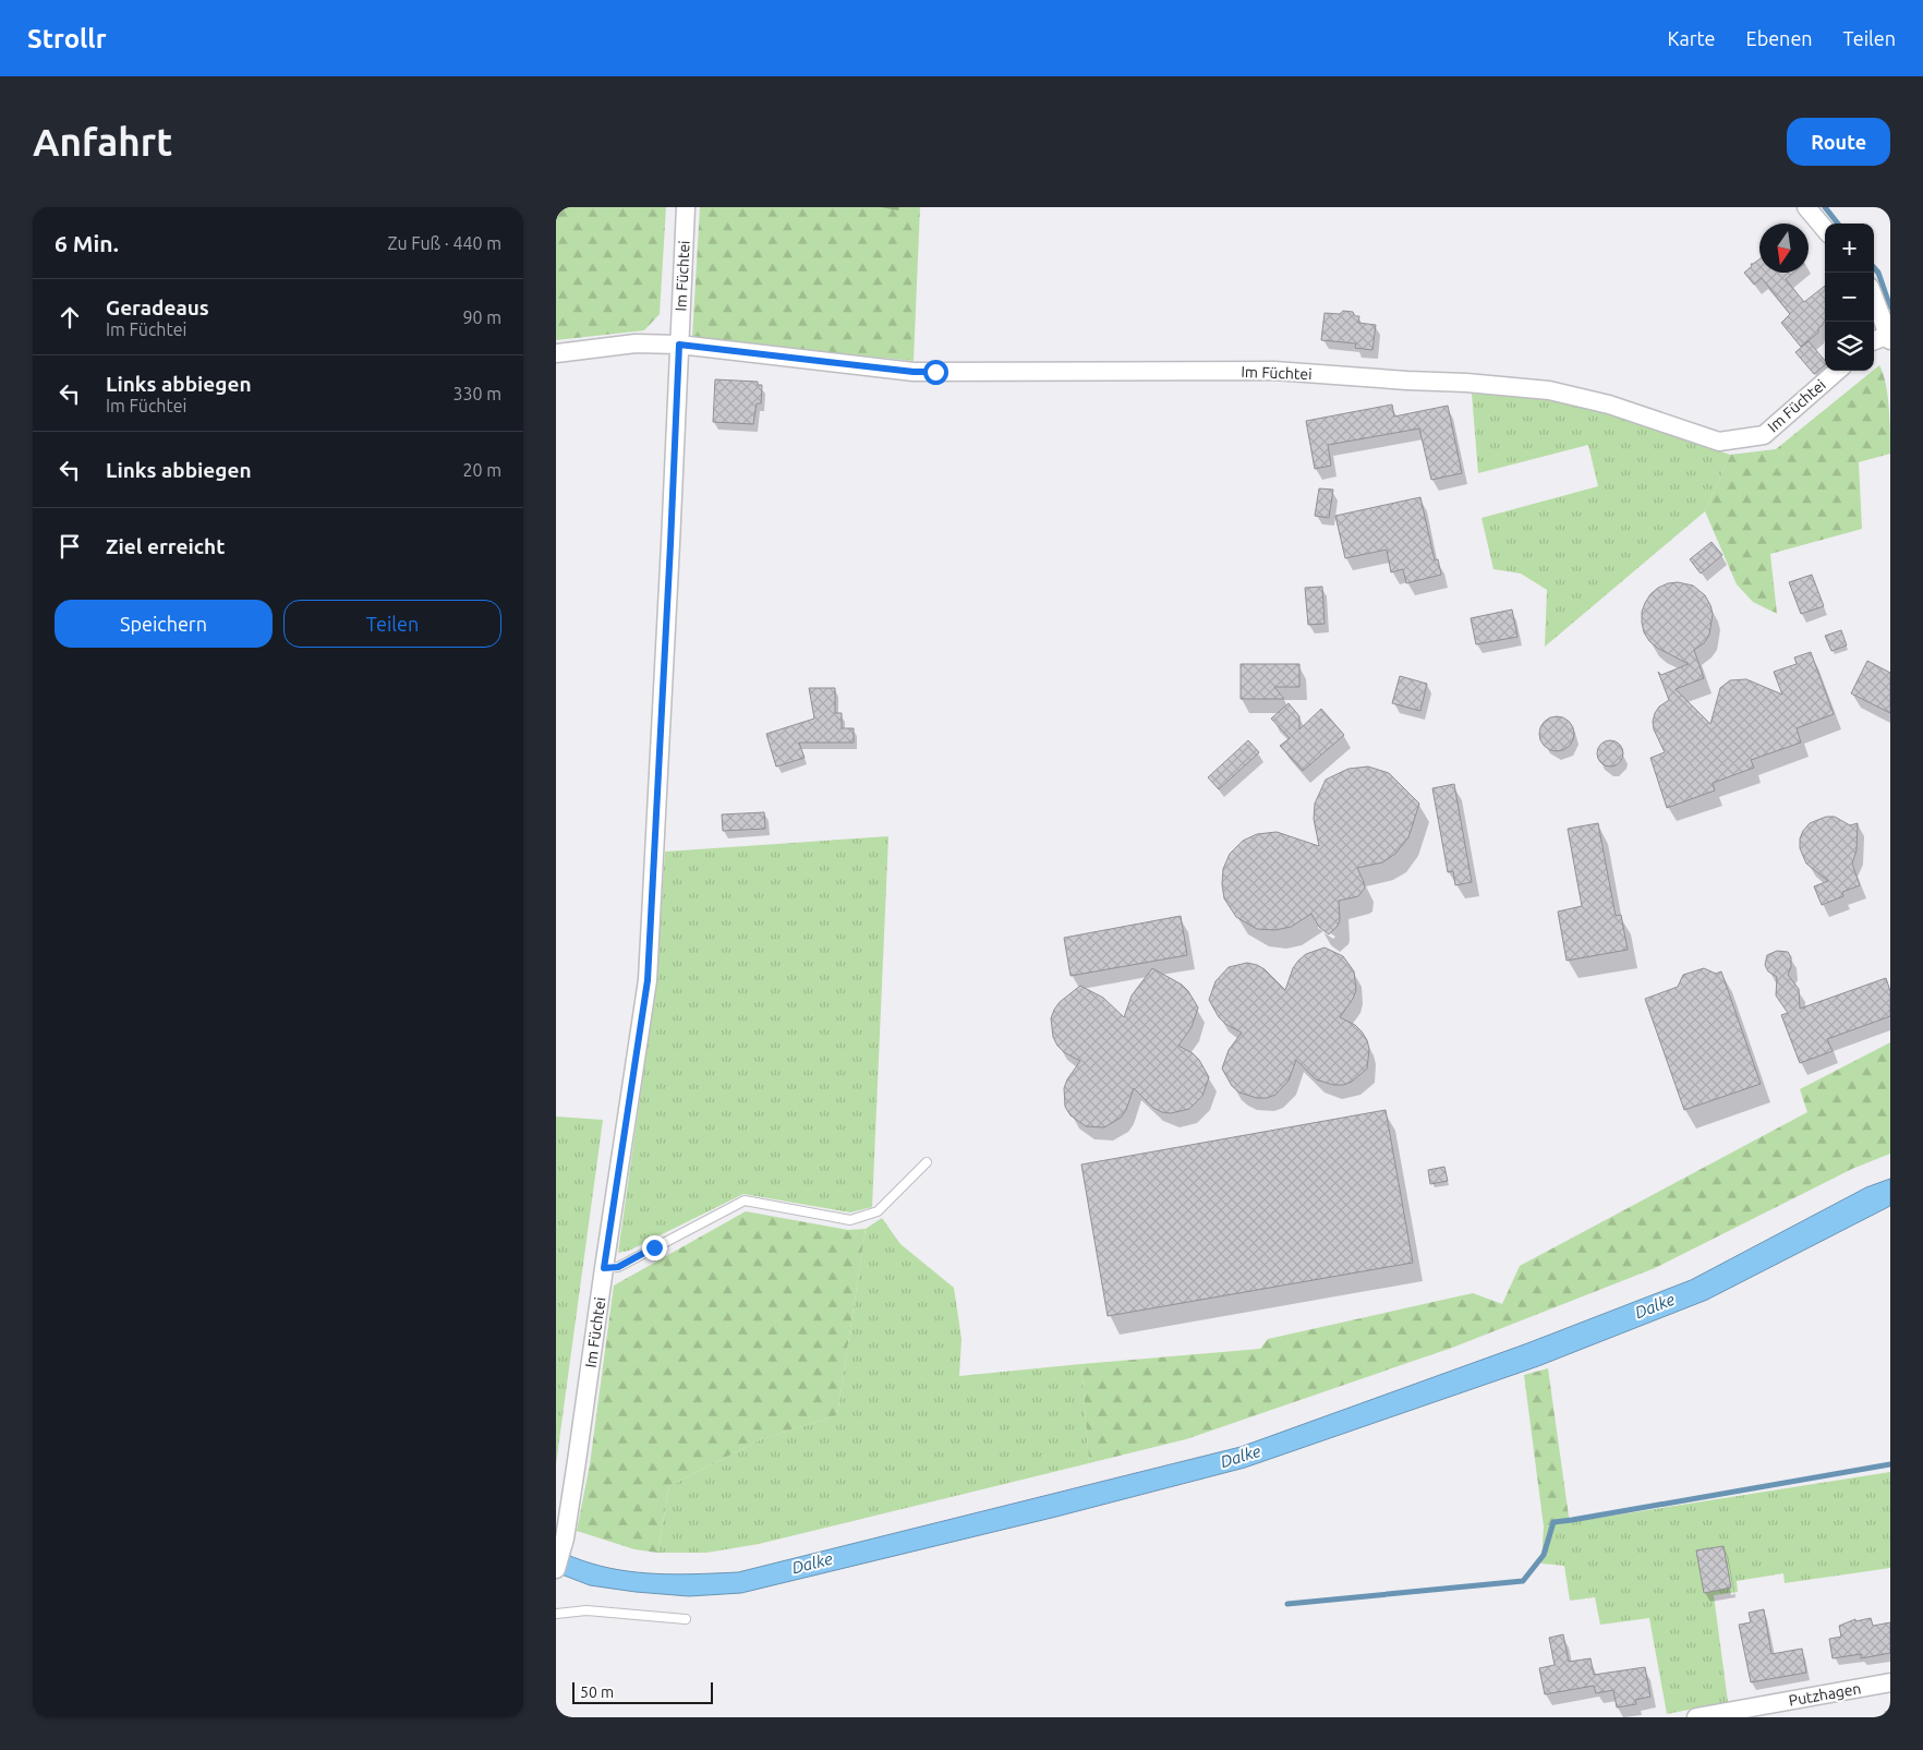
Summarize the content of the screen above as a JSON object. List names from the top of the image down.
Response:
{
  "streets": {
    "street": ["Im Füchtei", "Putzhagen"]
  },
  "water": ["Dalke"],
  "scale_bar": "50 m",
  "north": "bottom",
  "page": {
    "header": "Strollr",
    "nav": ["Karte", "Ebenen", "Teilen"],
    "buttons": [
      "Route",
      ["Speichern", "Teilen"]
    ],
    "title": "Anfahrt",
    "heading": ["6 Min.", "Zu Fuß · 440 m"],
    "map_buttons": ["+", "−"],
    "list": [
      ["Geradeaus", "Im Füchtei", "90 m"],
      ["Links abbiegen", "Im Füchtei", "330 m"],
      ["Links abbiegen", "20 m"],
      "Ziel erreicht"
    ],
    "scale": "50 m"
  }
}
